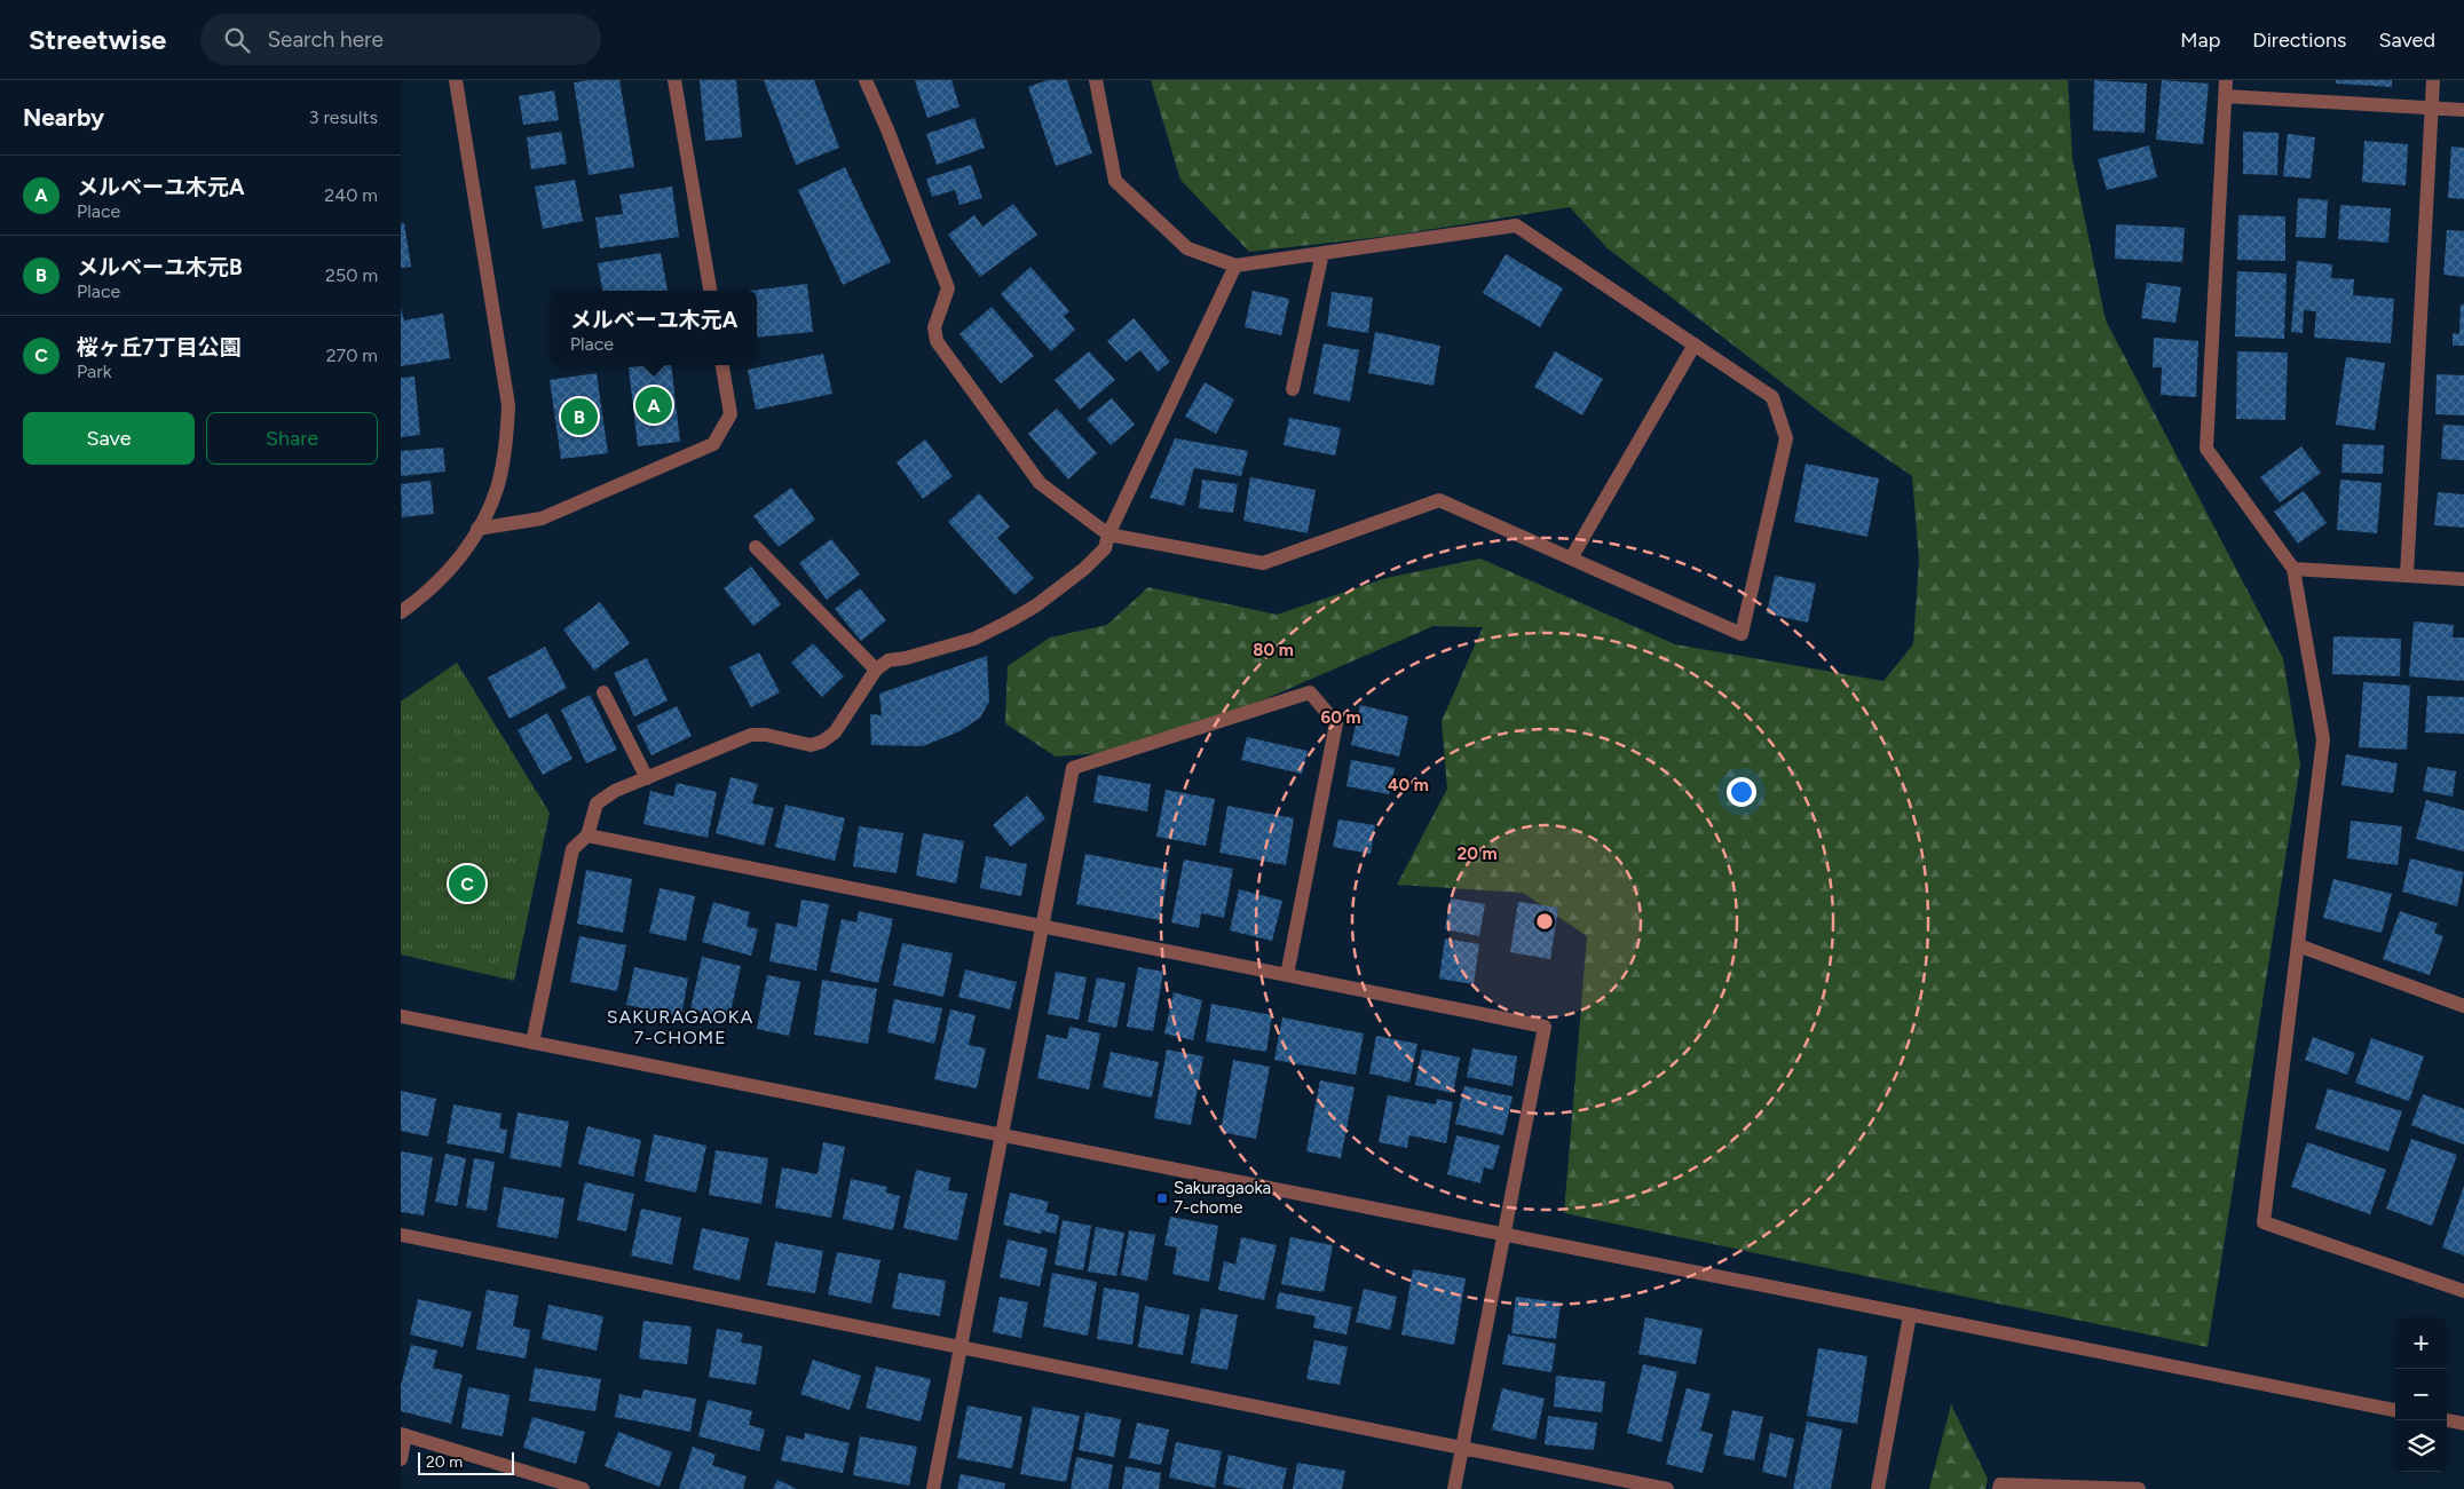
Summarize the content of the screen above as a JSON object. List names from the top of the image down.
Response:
{
  "districts": ["SAKURAGAOKA 7-CHOME"],
  "places": {
    "transit": ["Sakuragaoka 7-chome"]
  },
  "scale_bar": "20 m",
  "page": {
    "header": "Streetwise",
    "search": "Search here",
    "nav": ["Map", "Directions", "Saved"],
    "heading": ["Nearby", "3 results"],
    "list": [
      {
        "mark": "A",
        "name": "メルベーユ木元A",
        "note": "Place",
        "value": "240 m"
      },
      {
        "mark": "B",
        "name": "メルベーユ木元B",
        "note": "Place",
        "value": "250 m"
      },
      {
        "mark": "C",
        "name": "桜ヶ丘7丁目公園",
        "note": "Park",
        "value": "270 m"
      }
    ],
    "popup": ["メルベーユ木元A", "Place"],
    "pins": ["A", "B", "C"],
    "buttons": ["Save", "Share"],
    "map_buttons": ["+", "−"],
    "scale": "20 m"
  },
  "rings": [
    "80 m",
    "60 m",
    "40 m",
    "20 m"
  ]
}
